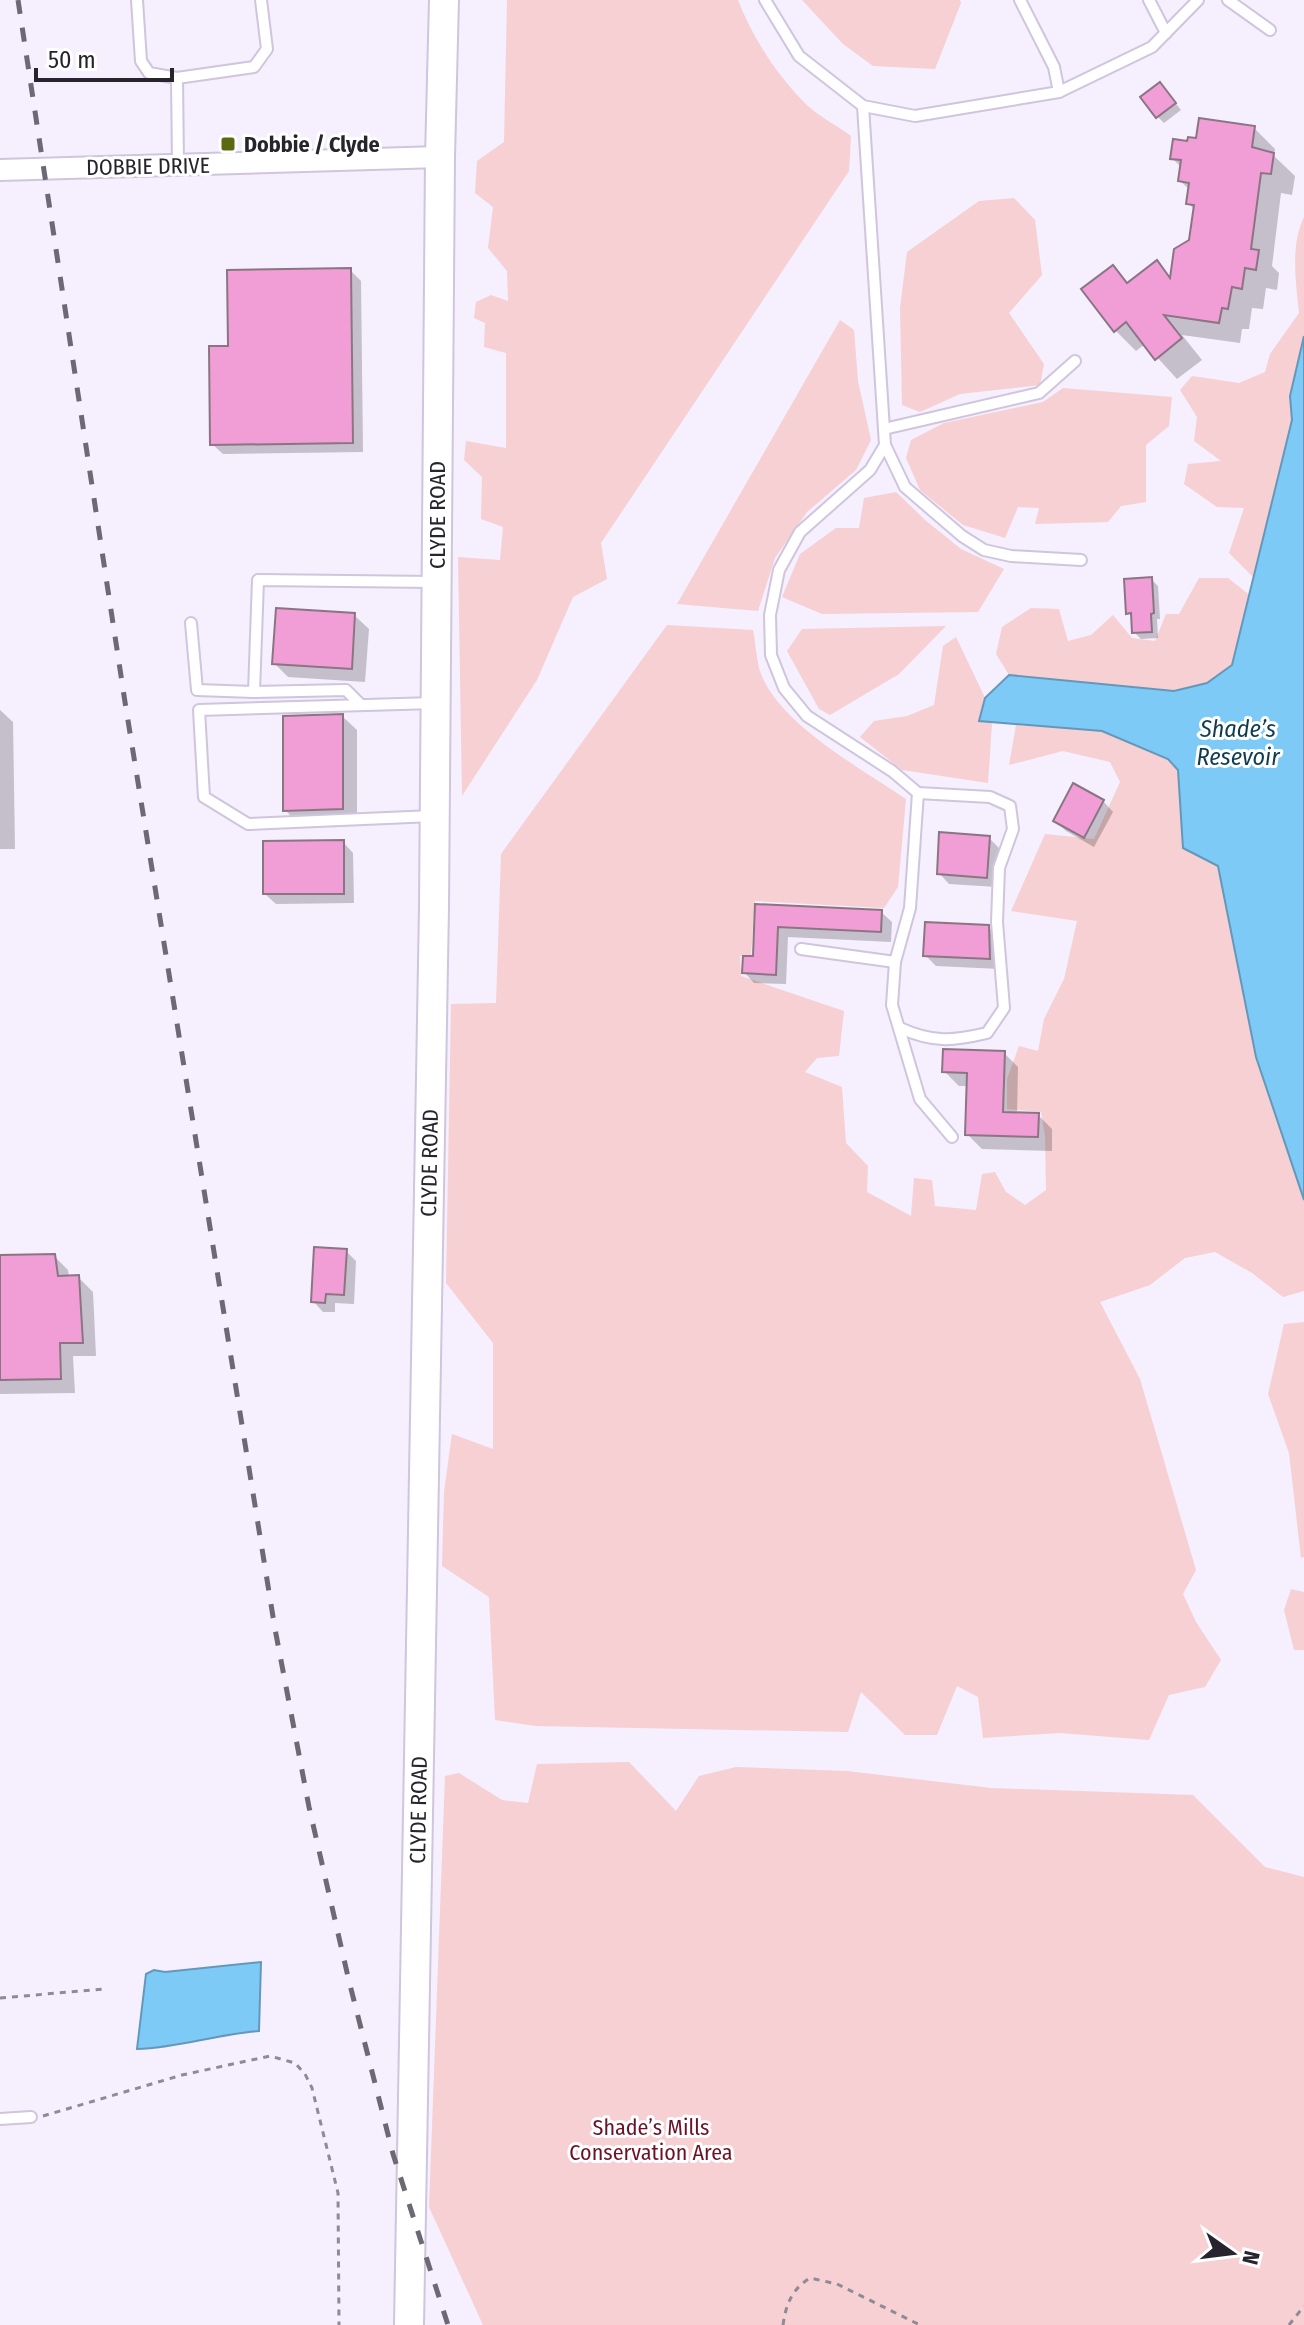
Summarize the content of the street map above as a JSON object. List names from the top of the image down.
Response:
{
  "streets": {
    "main road": ["CLYDE ROAD"],
    "street": ["DOBBIE DRIVE"]
  },
  "crossings": [
    ["DOBBIE DRIVE", "CLYDE ROAD"]
  ],
  "water": ["Shade’s Resevoir"],
  "parks": ["Shade’s Mills Conservation Area"],
  "places": {
    "transit": ["Dobbie / Clyde"]
  },
  "scale_bar": "50 m",
  "north": "right"
}
